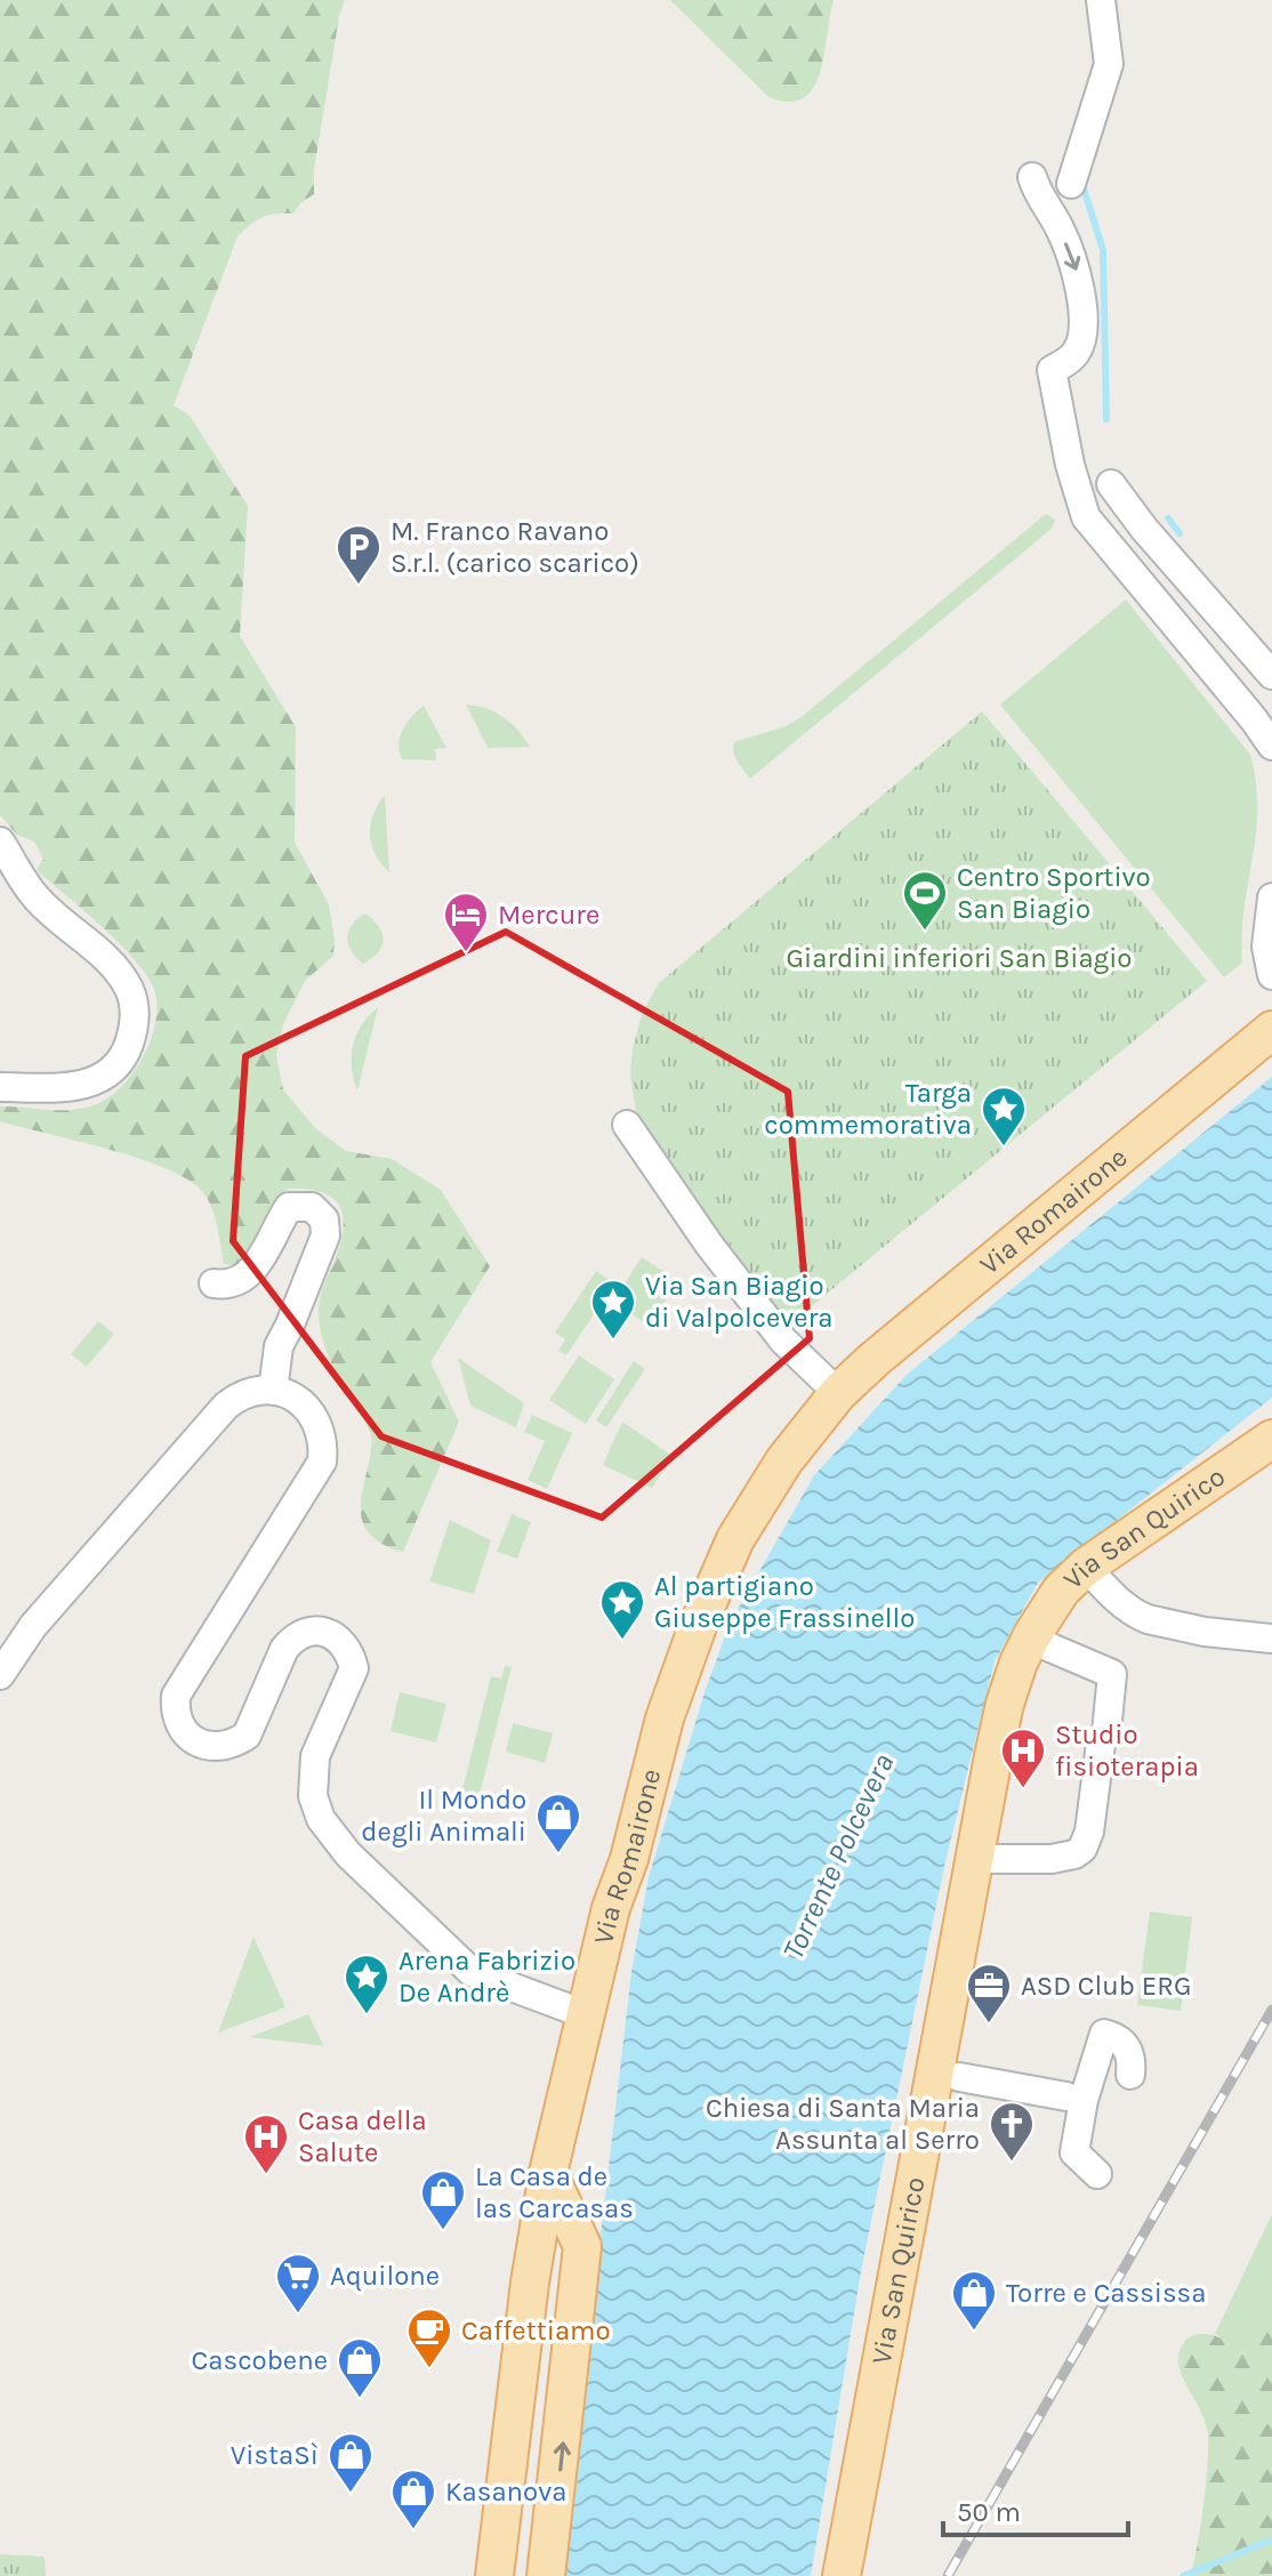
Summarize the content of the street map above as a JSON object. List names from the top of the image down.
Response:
{
  "streets": {
    "main road": ["Via Romairone", "Via San Quirico"]
  },
  "water": ["Torrente Polcevera"],
  "parks": ["Giardini inferiori San Biagio"],
  "places": {
    "parking": ["M. Franco Ravano S.r.l. (carico scarico)"],
    "sports": ["Centro Sportivo San Biagio"],
    "hotel": ["Mercure"],
    "place": [
      "Targa commemorativa",
      "Via San Biagio di Valpolcevera",
      "Al partigiano Giuseppe Frassinello",
      "Arena Fabrizio De Andrè"
    ],
    "hospital": ["Studio fisioterapia", "Casa della Salute"],
    "shop": [
      "Il Mondo degli Animali",
      "La Casa de las Carcasas",
      "Torre e Cassissa",
      "Cascobene",
      "VistaSì",
      "Kasanova"
    ],
    "office": ["ASD Club ERG"],
    "church": ["Chiesa di Santa Maria Assunta al Serro"],
    "supermarket": ["Aquilone"],
    "cafe": ["Caffettiamo"]
  },
  "scale_bar": "50 m"
}
